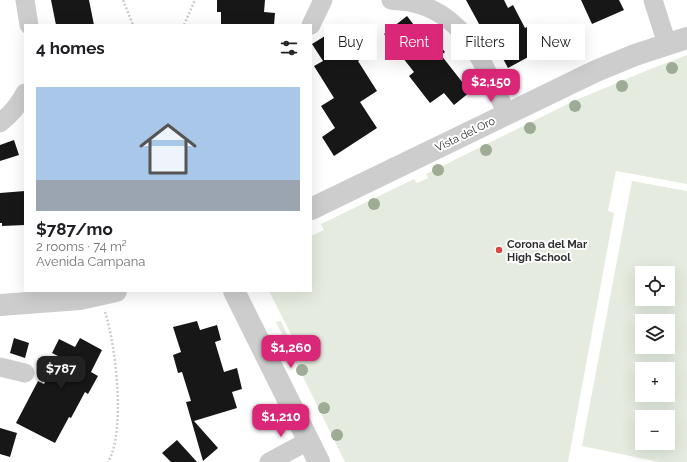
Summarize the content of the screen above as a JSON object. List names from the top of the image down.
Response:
{
  "streets": {
    "street": ["Vista del Oro"]
  },
  "places": ["Corona del Mar High School"],
  "page": {
    "chip": [
      "Buy",
      "Rent",
      "Filters",
      "New"
    ],
    "heading": "4 homes",
    "price": [
      "$2,150",
      "$1,260",
      "$787",
      "$1,210"
    ],
    "list": [
      {
        "name": "$787/mo",
        "note": "2 rooms · 74 m² · Avenida Campana"
      }
    ],
    "map_buttons": ["+", "−"]
  }
}
